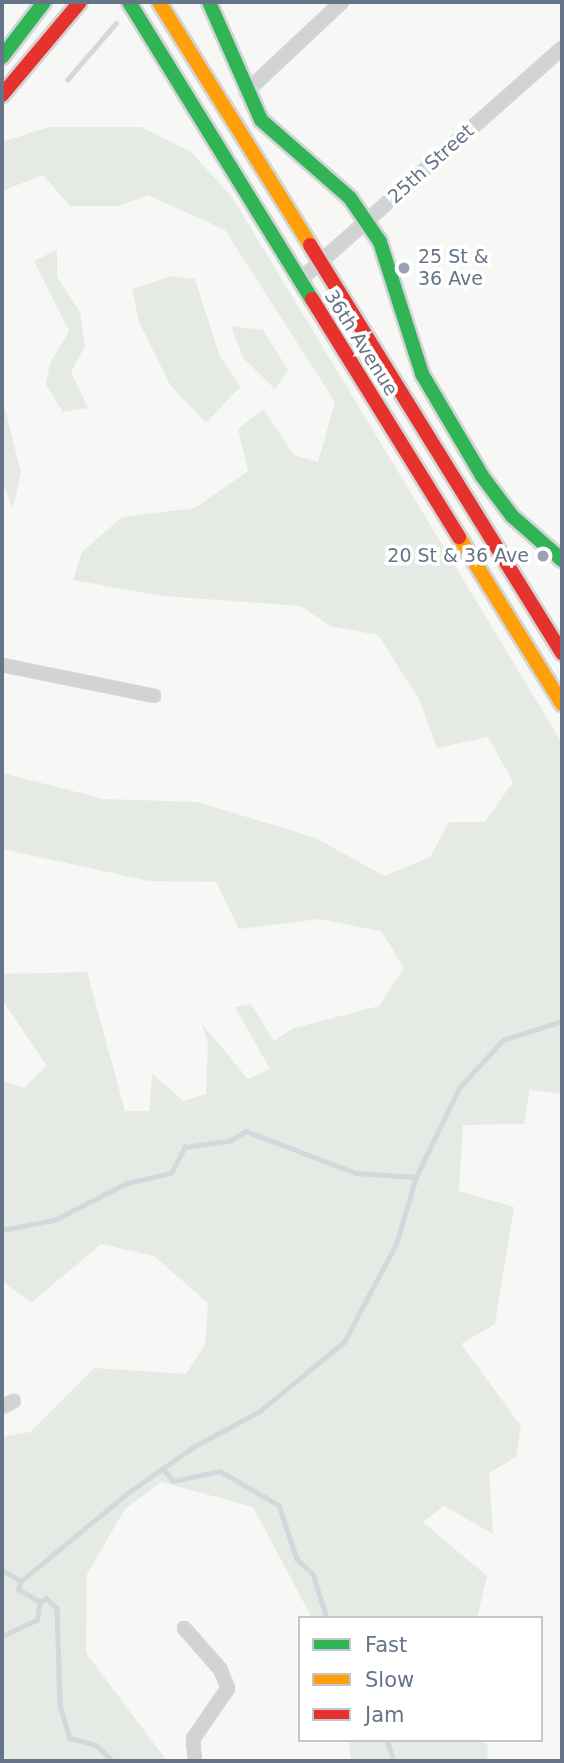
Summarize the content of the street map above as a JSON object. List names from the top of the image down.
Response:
{
  "streets": {
    "main road": ["36th Avenue"],
    "street": ["25th Street"]
  },
  "crossings": [
    ["25th Street", "36th Avenue"]
  ],
  "places": ["25 St & 36 Ave", "20 St & 36 Ave"],
  "legend": ["Fast", "Slow", "Jam"]
}
